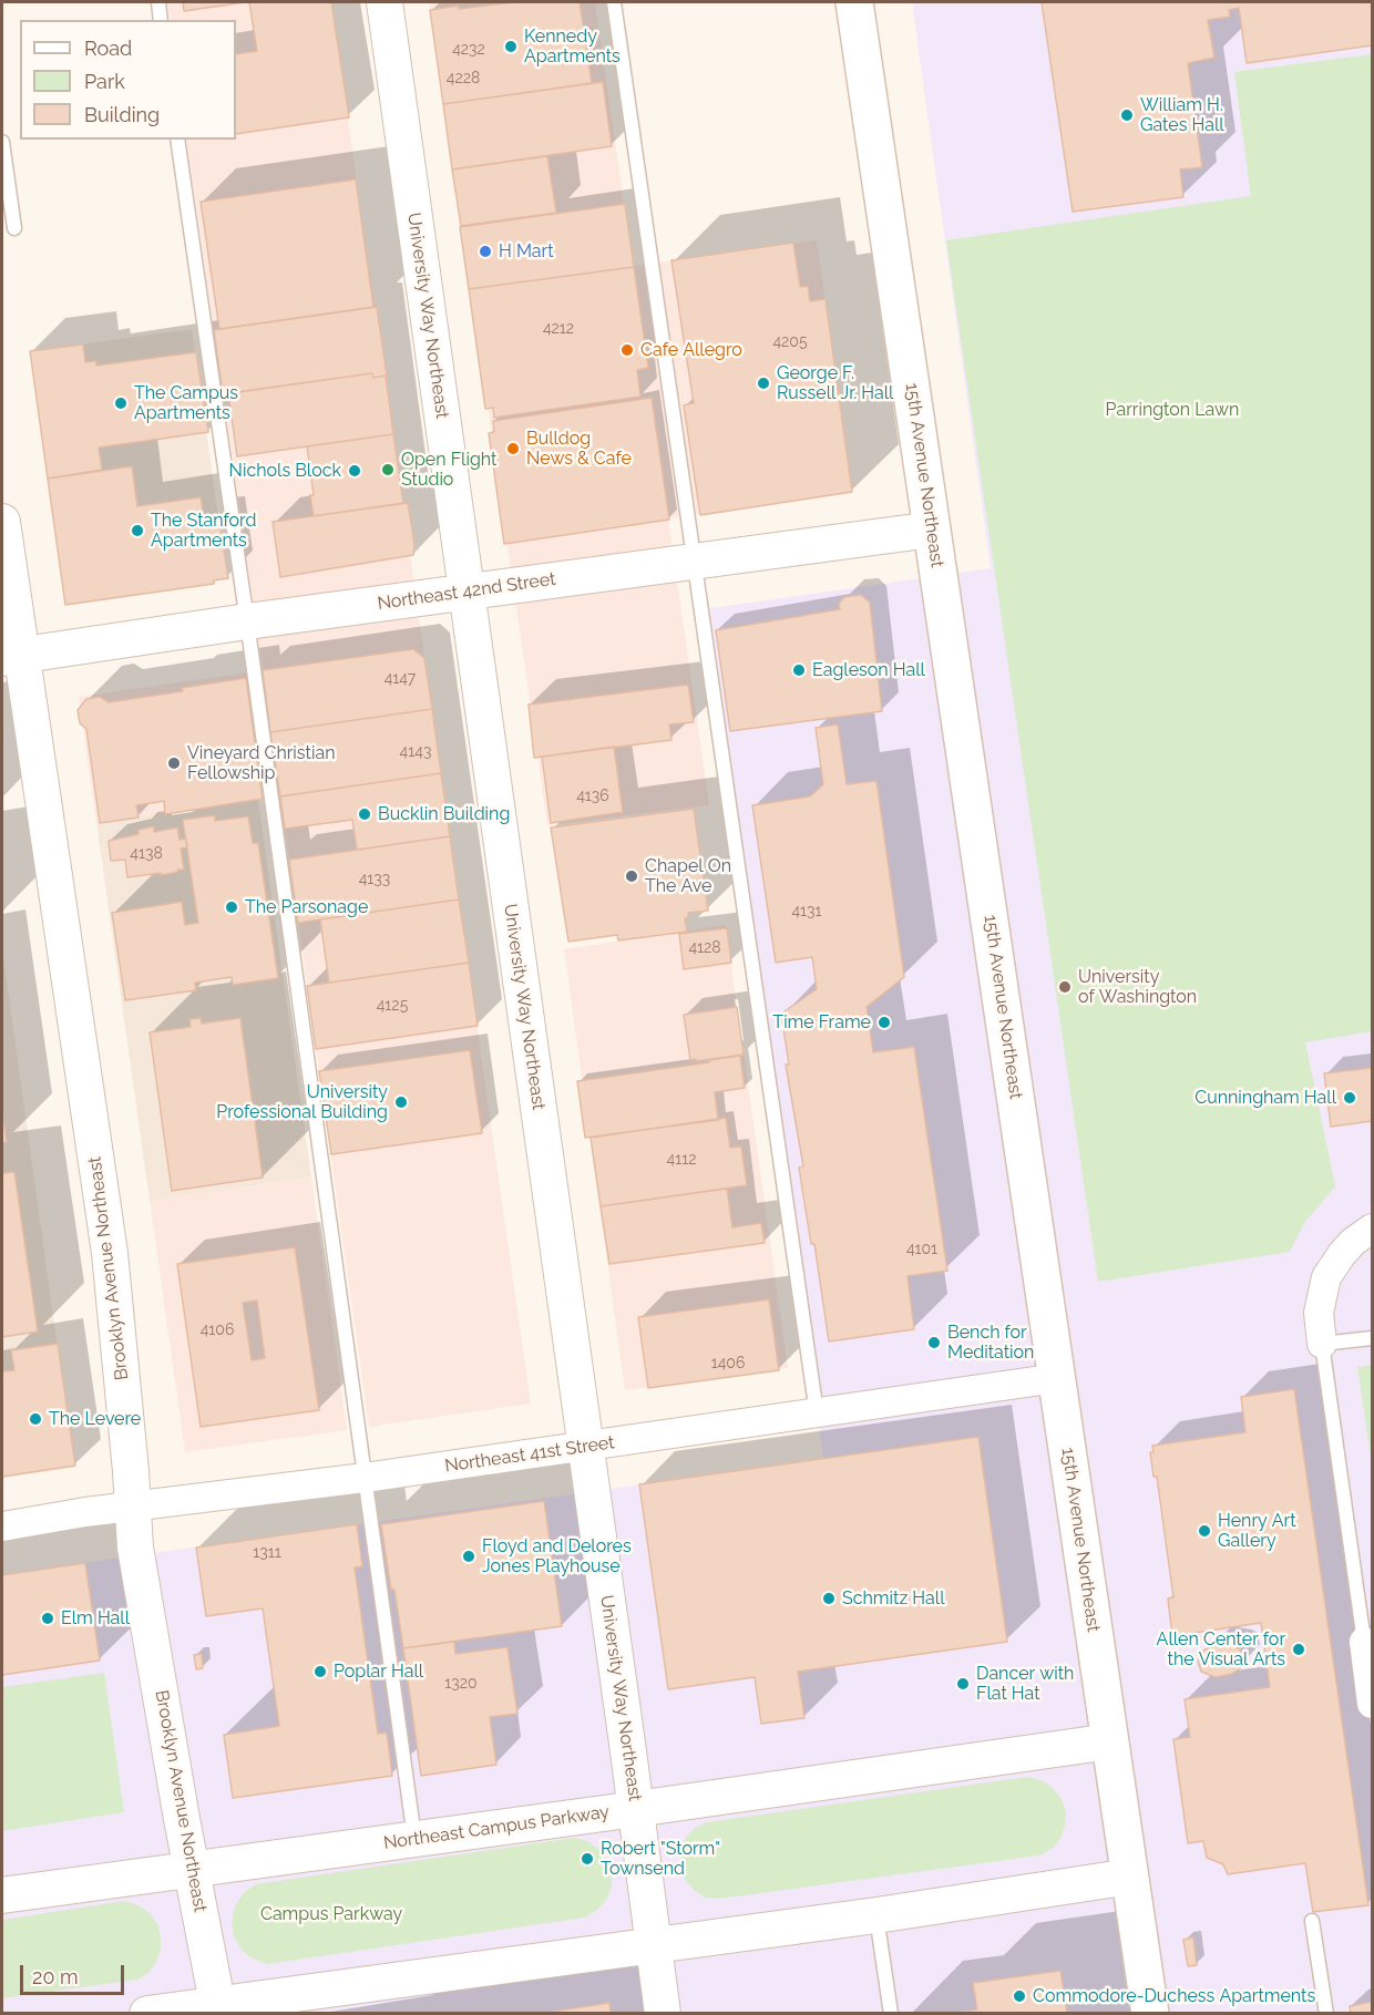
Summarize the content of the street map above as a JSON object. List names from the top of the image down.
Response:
{
  "streets": {
    "main road": ["15th Avenue Northeast"],
    "street": [
      "University Way Northeast",
      "Northeast 42nd Street",
      "Brooklyn Avenue Northeast",
      "Northeast 41st Street",
      "Northeast Campus Parkway"
    ]
  },
  "crossings": [
    ["University Way Northeast", "Northeast 42nd Street"],
    ["University Way Northeast", "Northeast 41st Street"],
    ["University Way Northeast", "Northeast Campus Parkway"],
    ["15th Avenue Northeast", "Northeast 42nd Street"],
    ["15th Avenue Northeast", "Northeast 41st Street"],
    ["15th Avenue Northeast", "Northeast Campus Parkway"],
    ["Northeast 42nd Street", "Brooklyn Avenue Northeast"],
    ["Brooklyn Avenue Northeast", "Northeast 41st Street"],
    ["Brooklyn Avenue Northeast", "Northeast Campus Parkway"]
  ],
  "parks": ["Parrington Lawn", "Campus Parkway"],
  "places": [
    "Kennedy Apartments",
    "William H. Gates Hall",
    "H Mart",
    "Cafe Allegro",
    "George F. Russell Jr. Hall",
    "The Campus Apartments",
    "Bulldog News & Cafe",
    "Open Flight Studio",
    "Nichols Block",
    "The Stanford Apartments",
    "Eagleson Hall",
    "Vineyard Christian Fellowship",
    "Bucklin Building",
    "Chapel On The Ave",
    "The Parsonage",
    "University of Washington",
    "Time Frame",
    "Cunningham Hall",
    "University Professional Building",
    "Bench for Meditation",
    "The Levere",
    "Henry Art Gallery",
    "Floyd and Delores Jones Playhouse",
    "Schmitz Hall",
    "Elm Hall",
    "Allen Center for the Visual Arts",
    "Poplar Hall",
    "Dancer with Flat Hat",
    "Robert \"Storm\" Townsend",
    "Commodore-Duchess Apartments"
  ],
  "house_numbers": [
    "4232",
    "4228",
    "4212",
    "4205",
    "4147",
    "4143",
    "4136",
    "4138",
    "4133",
    "4131",
    "4128",
    "4125",
    "4112",
    "4101",
    "4106",
    "1406",
    "1311",
    "1320"
  ],
  "legend": ["Road", "Park", "Building"],
  "scale_bar": "20 m"
}
